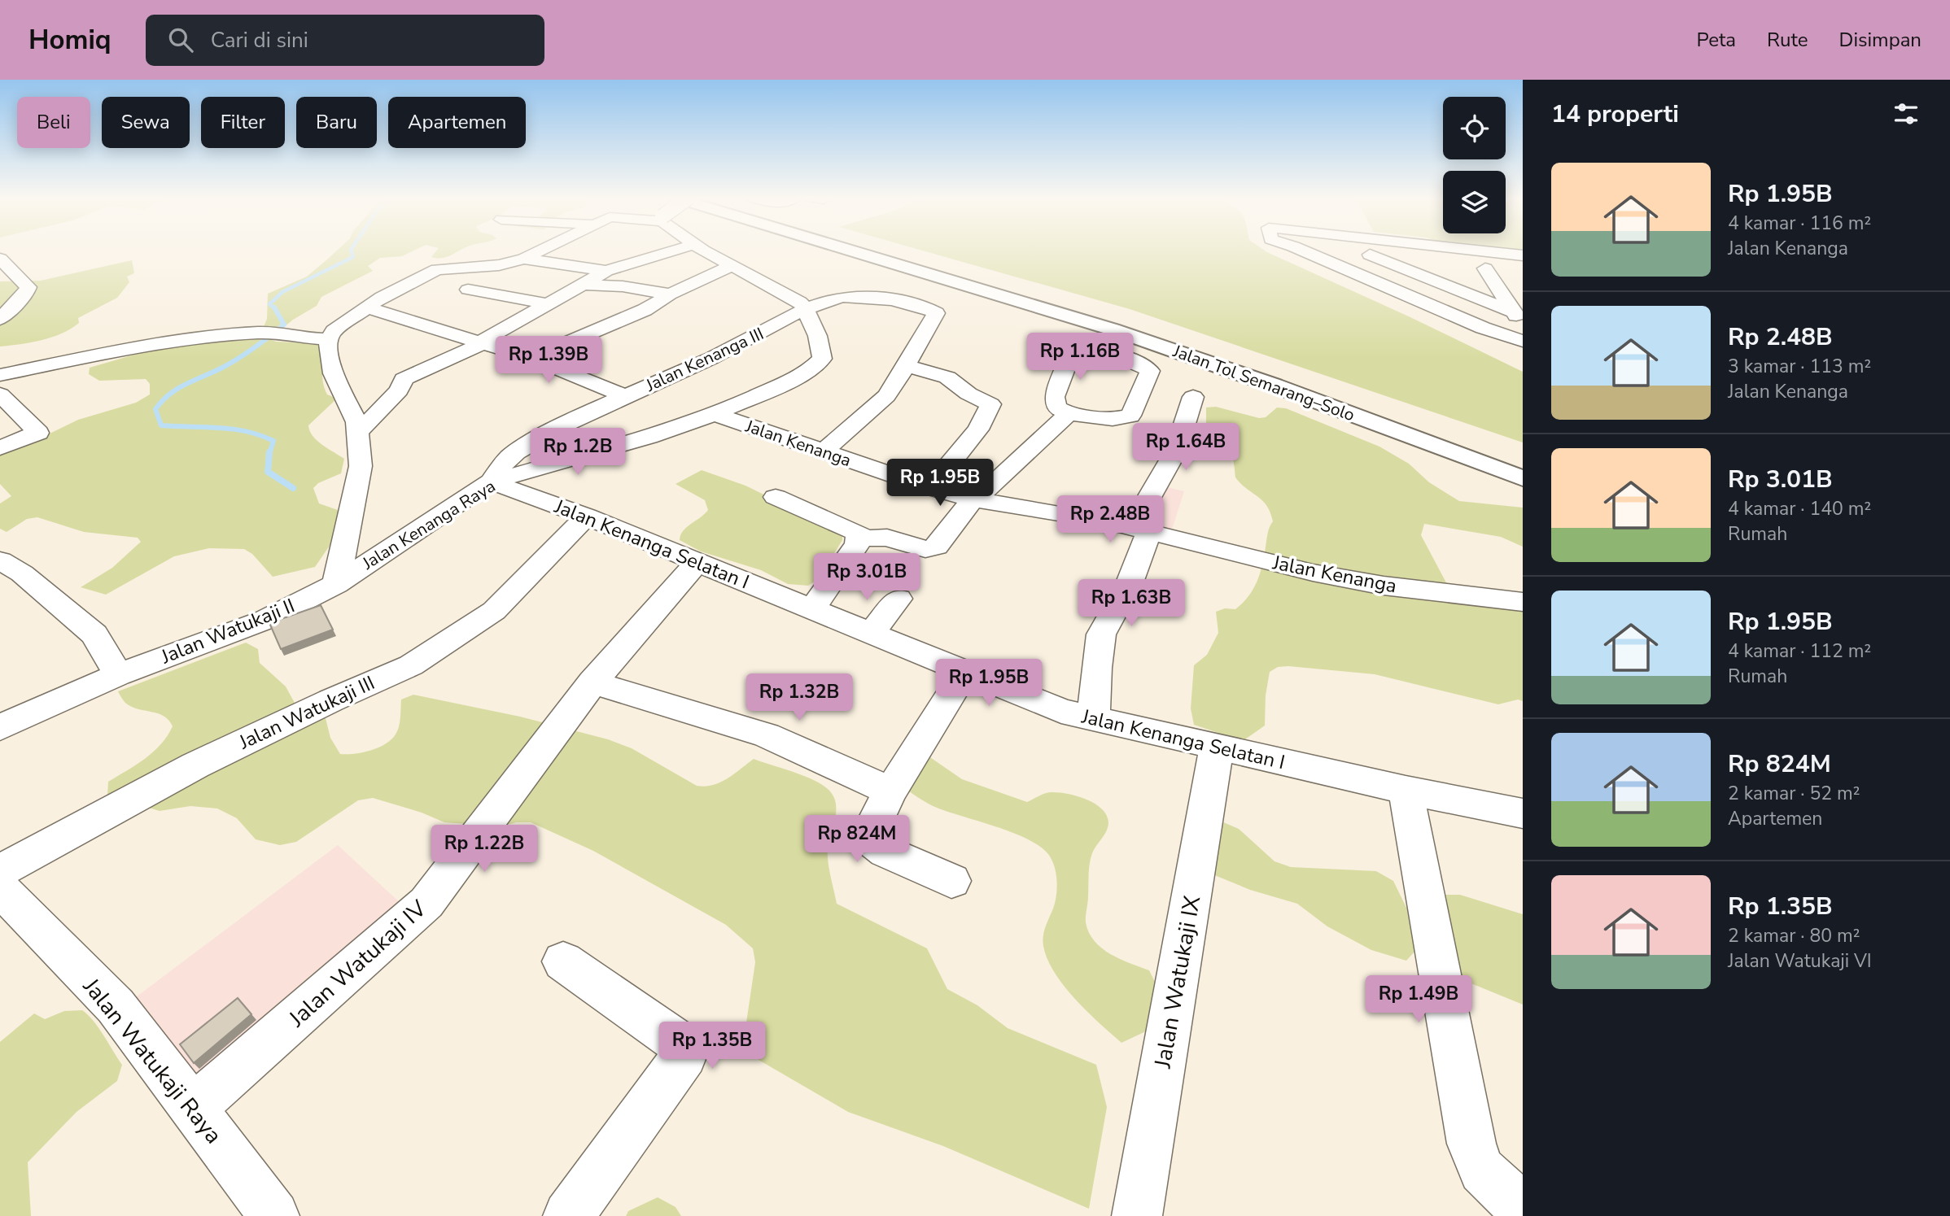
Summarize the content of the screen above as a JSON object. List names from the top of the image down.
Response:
{
  "streets": {
    "highway": ["Jalan Tol Semarang–Solo"],
    "street": [
      "Jalan Kenanga III",
      "Jalan Kenanga",
      "Jalan Kenanga Raya",
      "Jalan Kenanga Selatan I",
      "Jalan Watukaji II",
      "Jalan Watukaji III",
      "Jalan Watukaji IV",
      "Jalan Watukaji IX",
      "Jalan Watukaji Raya"
    ]
  },
  "crossings": [
    ["Jalan Kenanga III", "Jalan Kenanga Raya"],
    ["Jalan Kenanga III", "Jalan Kenanga Selatan I"],
    ["Jalan Kenanga", "Jalan Kenanga Raya"],
    ["Jalan Kenanga Raya", "Jalan Kenanga Selatan I"],
    ["Jalan Kenanga Raya", "Jalan Watukaji II"],
    ["Jalan Kenanga Selatan I", "Jalan Watukaji III"],
    ["Jalan Kenanga Selatan I", "Jalan Watukaji IV"],
    ["Jalan Kenanga Selatan I", "Jalan Watukaji IX"],
    ["Jalan Watukaji IV", "Jalan Watukaji Raya"]
  ],
  "page": {
    "header": "Homiq",
    "search": "Cari di sini",
    "nav": ["Peta", "Rute", "Disimpan"],
    "heading": "14 properti",
    "chip": [
      "Beli",
      "Sewa",
      "Filter",
      "Baru",
      "Apartemen"
    ],
    "list": [
      {
        "name": "Rp 1.95B",
        "note": "4 kamar · 116 m² · Jalan Kenanga"
      },
      {
        "name": "Rp 2.48B",
        "note": "3 kamar · 113 m² · Jalan Kenanga"
      },
      {
        "name": "Rp 3.01B",
        "note": "4 kamar · 140 m² · Rumah"
      },
      {
        "name": "Rp 1.95B",
        "note": "4 kamar · 112 m² · Rumah"
      },
      {
        "name": "Rp 824M",
        "note": "2 kamar · 52 m² · Apartemen"
      },
      {
        "name": "Rp 1.35B",
        "note": "2 kamar · 80 m² · Jalan Watukaji VI"
      }
    ],
    "price": [
      "Rp 1.16B",
      "Rp 1.39B",
      "Rp 1.64B",
      "Rp 1.2B",
      "Rp 1.95B",
      "Rp 2.48B",
      "Rp 3.01B",
      "Rp 1.63B",
      "Rp 1.95B",
      "Rp 1.32B",
      "Rp 824M",
      "Rp 1.22B",
      "Rp 1.49B",
      "Rp 1.35B"
    ]
  }
}
